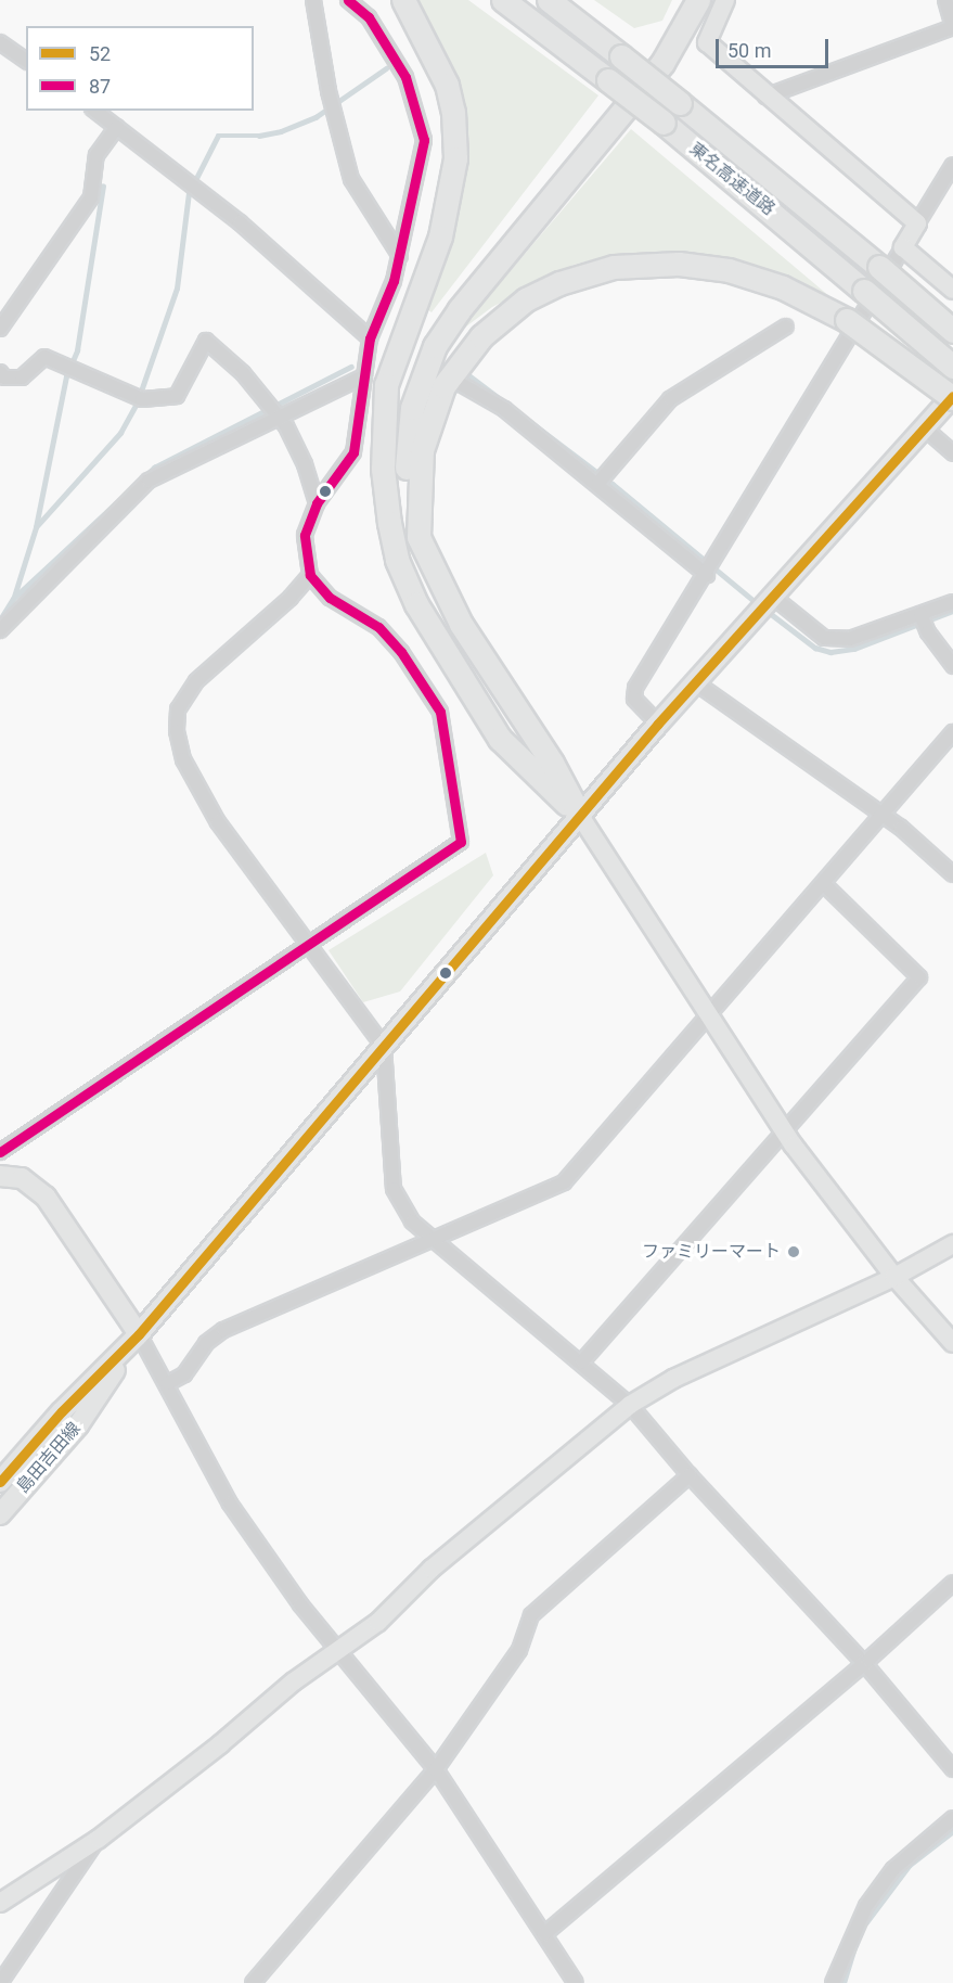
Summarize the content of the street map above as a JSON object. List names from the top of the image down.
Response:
{
  "streets": {
    "highway": ["東名高速道路"],
    "main road": ["島田吉田線"]
  },
  "places": ["ファミリーマート"],
  "lines": ["transit line 87", "transit line 52"],
  "legend": ["52", "87"],
  "scale_bar": "50 m"
}
